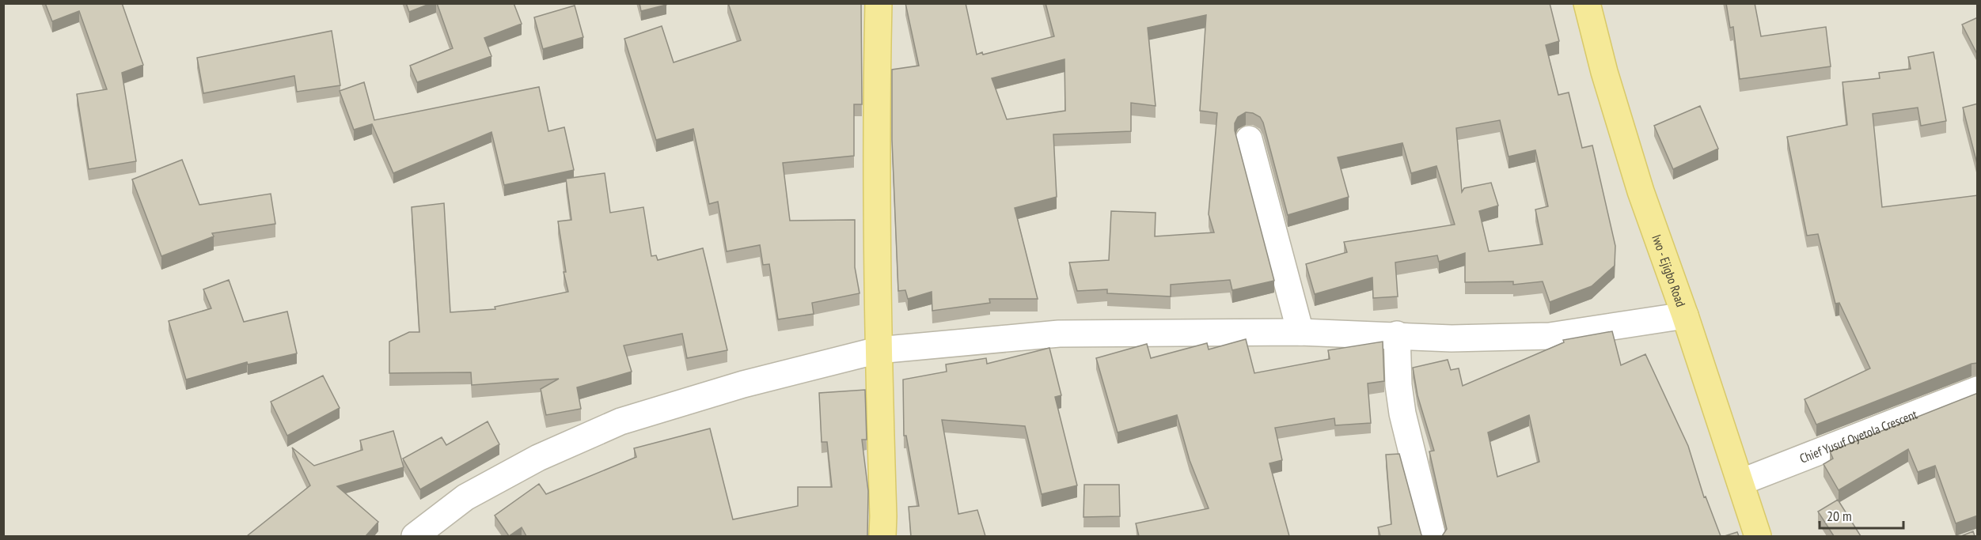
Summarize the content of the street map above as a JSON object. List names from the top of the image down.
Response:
{
  "streets": {
    "main road": ["Iwo - Ejigbo Road"],
    "street": ["Chief Yusuf Oyetola Crescent"]
  },
  "crossings": [
    ["Iwo - Ejigbo Road", "Chief Yusuf Oyetola Crescent"]
  ],
  "scale_bar": "20 m"
}
